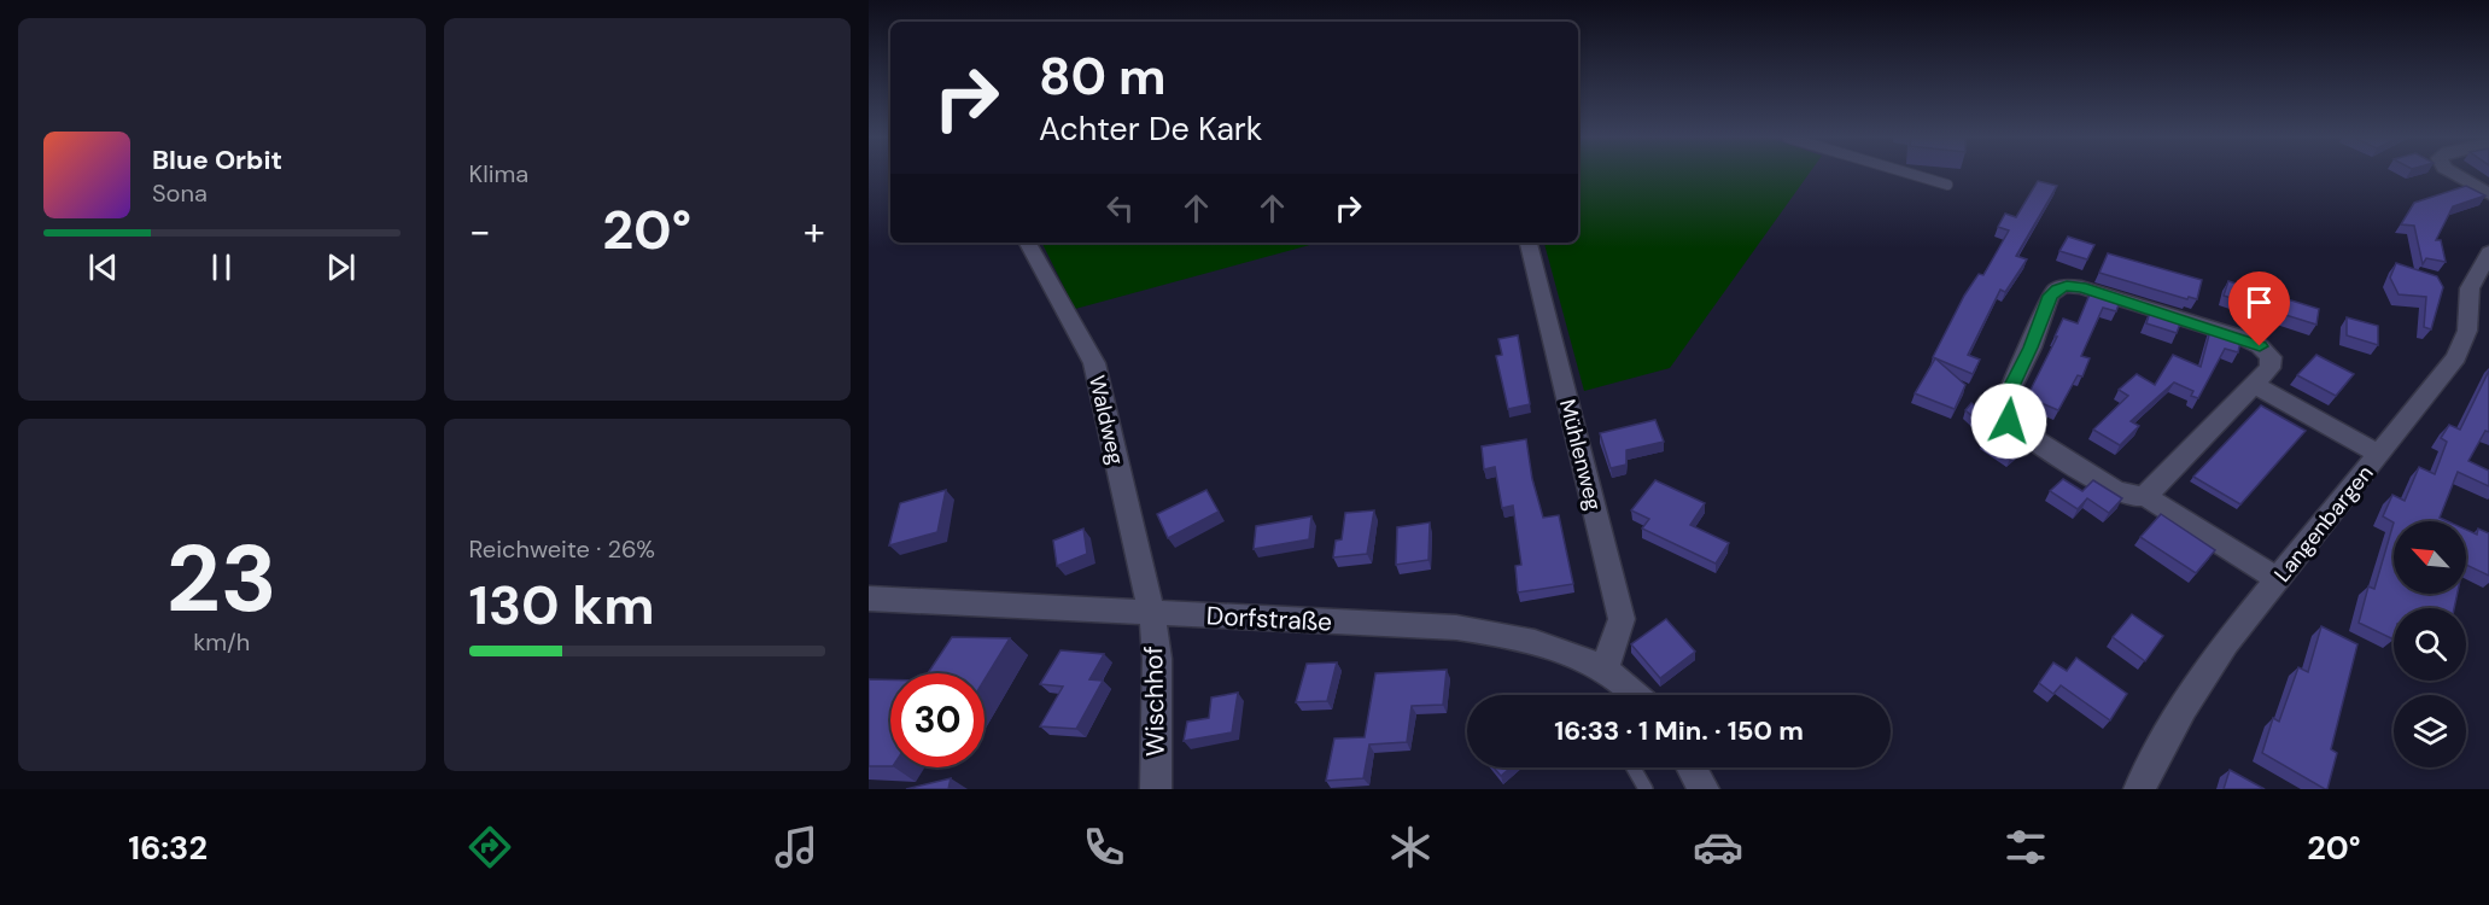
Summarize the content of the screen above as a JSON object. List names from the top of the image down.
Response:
{
  "streets": {
    "street": [
      "Waldweg",
      "Mühlenweg",
      "Langenbargen",
      "Dorfstraße",
      "Wischhof"
    ]
  },
  "crossings": [
    ["Waldweg", "Dorfstraße"],
    ["Waldweg", "Wischhof"],
    ["Mühlenweg", "Dorfstraße"],
    ["Dorfstraße", "Wischhof"]
  ],
  "north": "top left",
  "page": {
    "tile": [
      "Klima",
      ["23", "km/h"],
      ["Reichweite · 26%", "130 km"]
    ],
    "turn": ["80 m", "Achter De Kark"],
    "song": ["Blue Orbit", "Sona"],
    "heat": ["−", "20°", "+"],
    "limit": "30",
    "trip": "16:33 · 1 Min. · 150 m",
    "tabs": ["16:32", "20°"]
  }
}
